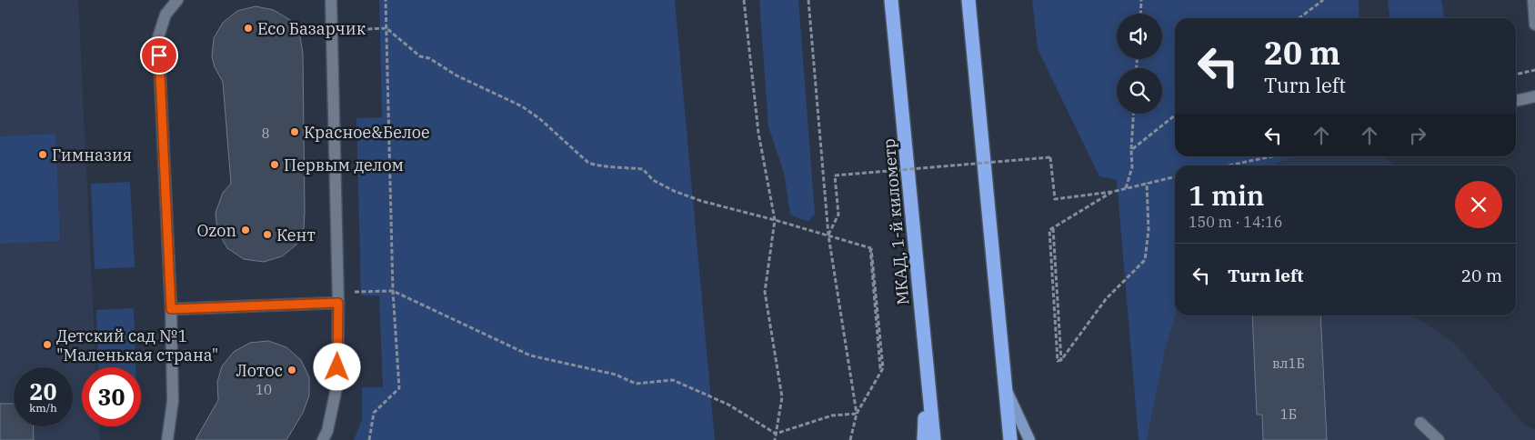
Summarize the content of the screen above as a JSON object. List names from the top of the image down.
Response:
{
  "streets": {
    "highway": ["МКАД, 1-й километр"]
  },
  "places": [
    "Eco Базарчик",
    "Красное&Белое",
    "Гимназия",
    "Первым делом",
    "Ozon",
    "Кент",
    "Детский сад №1 \"Маленькая страна\"",
    "Лотос"
  ],
  "house_numbers": [
    "8",
    "вл1Б",
    "10",
    "1Б"
  ],
  "page": {
    "turn": ["20 m", "Turn left"],
    "heading": ["1 min", "150 m · 14:16"],
    "list": [
      {
        "name": "Turn left",
        "value": "20 m"
      }
    ],
    "speed": "20 km/h",
    "limit": "30"
  }
}
